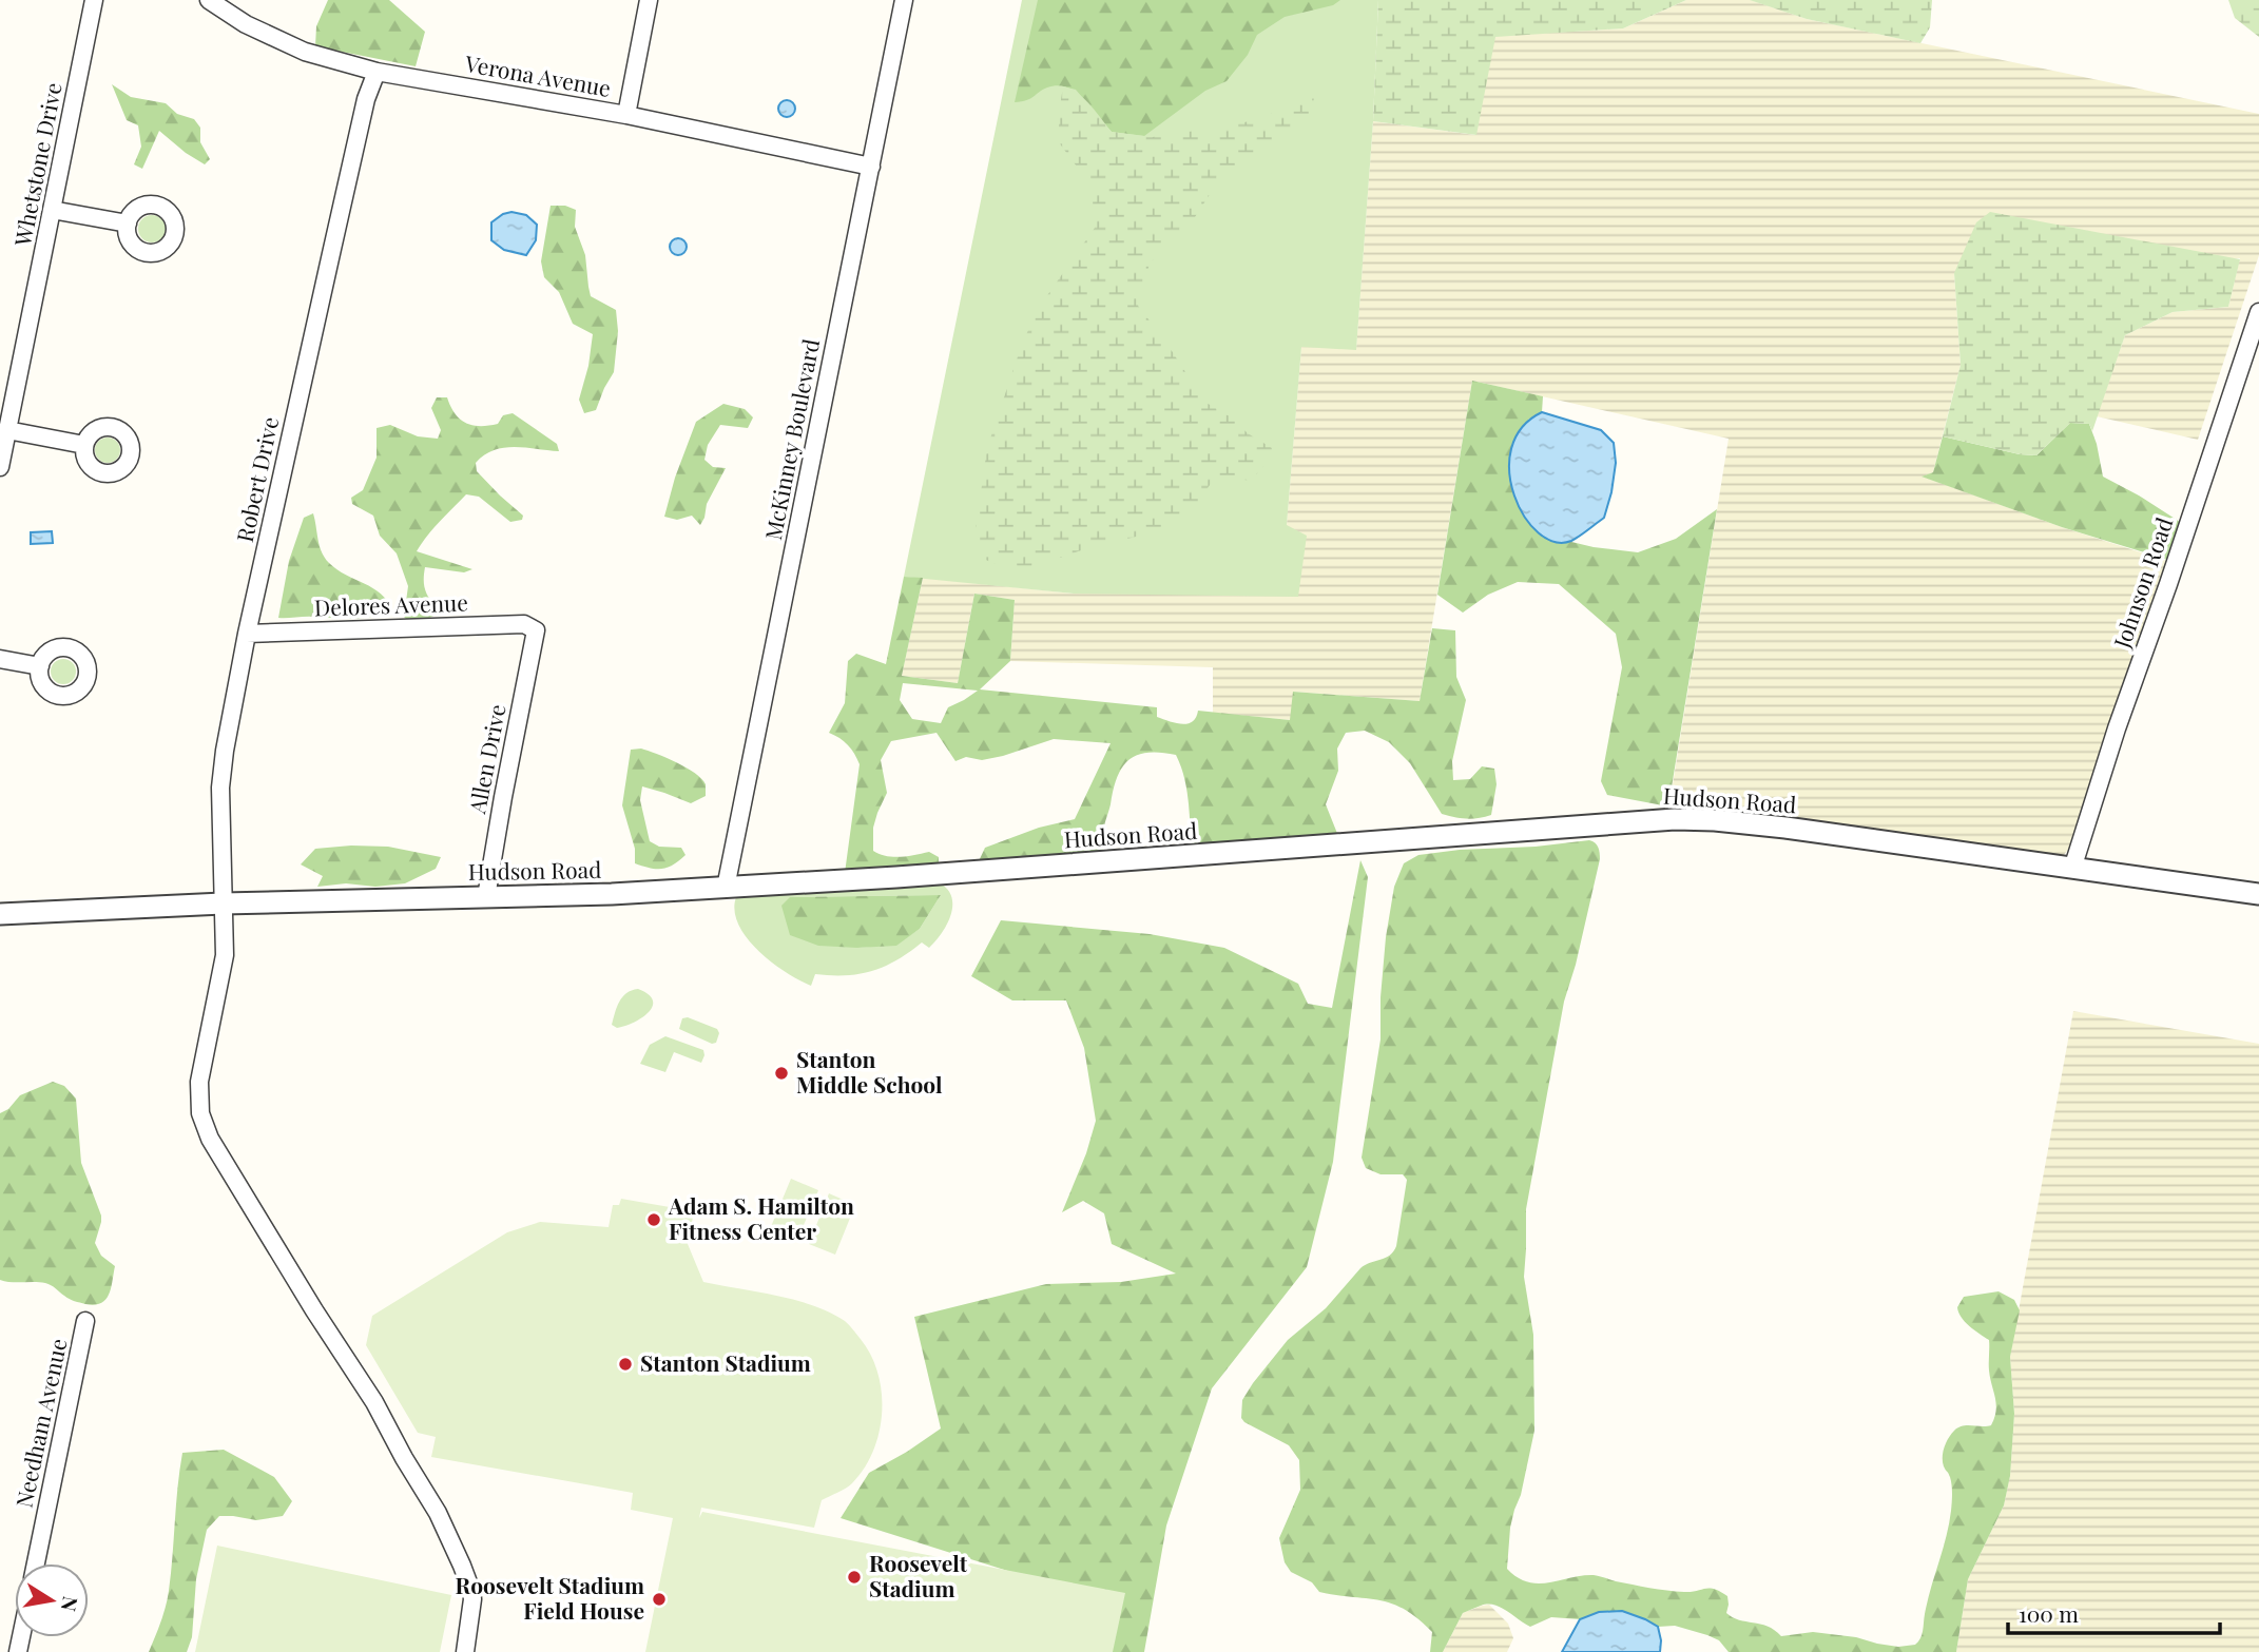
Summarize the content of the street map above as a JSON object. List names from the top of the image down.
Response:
{
  "streets": {
    "street": [
      "Verona Avenue",
      "Whetstone Drive",
      "McKinney Boulevard",
      "Robert Drive",
      "Johnson Road",
      "Delores Avenue",
      "Allen Drive",
      "Hudson Road",
      "Needham Avenue"
    ]
  },
  "crossings": [
    ["Verona Avenue", "McKinney Boulevard"],
    ["Verona Avenue", "Robert Drive"],
    ["McKinney Boulevard", "Hudson Road"],
    ["Robert Drive", "Delores Avenue"],
    ["Robert Drive", "Hudson Road"],
    ["Johnson Road", "Hudson Road"],
    ["Delores Avenue", "Allen Drive"],
    ["Allen Drive", "Hudson Road"]
  ],
  "places": [
    "Stanton Middle School",
    "Adam S. Hamilton Fitness Center",
    "Stanton Stadium",
    "Roosevelt Stadium",
    "Roosevelt Stadium Field House"
  ],
  "scale_bar": "100 m",
  "north": "right"
}
